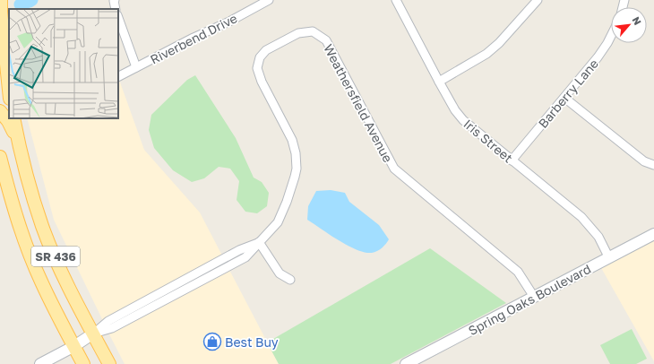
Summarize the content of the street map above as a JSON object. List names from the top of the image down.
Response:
{
  "streets": {
    "main road": ["SR 436"],
    "street": [
      "Riverbend Drive",
      "Barberry Lane",
      "Weathersfield Avenue",
      "Iris Street",
      "Spring Oaks Boulevard"
    ]
  },
  "crossings": [
    ["Barberry Lane", "Iris Street"],
    ["Weathersfield Avenue", "SR 436"],
    ["Weathersfield Avenue", "Spring Oaks Boulevard"],
    ["Iris Street", "Spring Oaks Boulevard"]
  ],
  "places": {
    "shop": ["Best Buy"]
  },
  "north": "top right"
}
